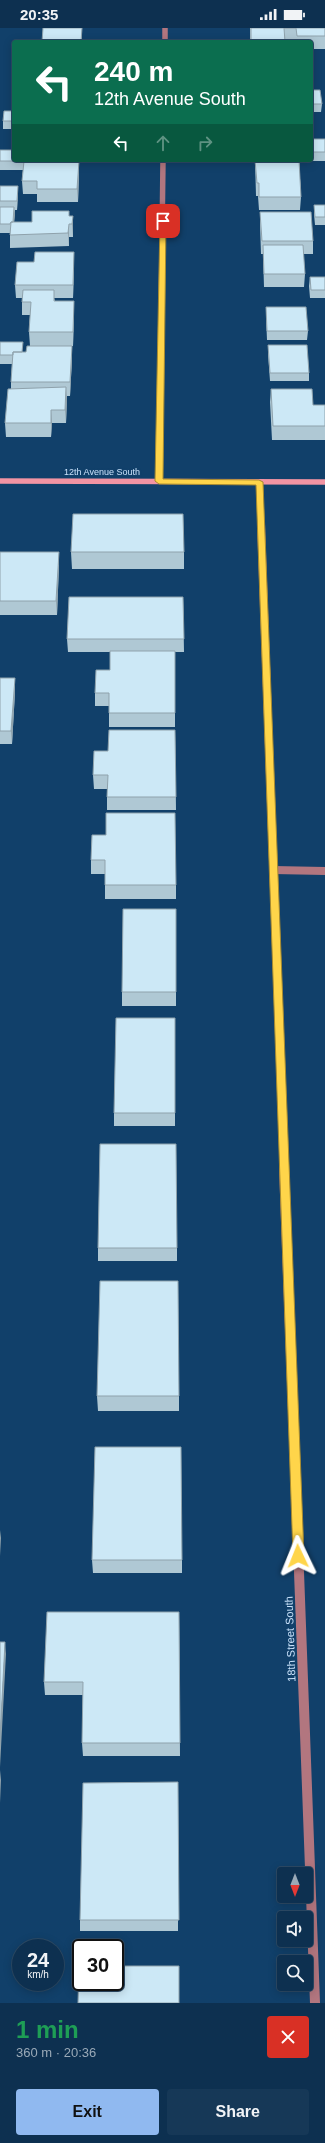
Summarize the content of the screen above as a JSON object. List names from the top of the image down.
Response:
{
  "streets": {
    "street": ["12th Avenue South", "18th Street South"]
  },
  "crossings": [
    ["12th Avenue South", "18th Street South"]
  ],
  "north": "bottom",
  "page": {
    "status": "20:35",
    "turn": ["240 m", "12th Avenue South"],
    "speed": "24 km/h",
    "limit": "30",
    "heading": ["1 min", "360 m · 20:36"],
    "buttons": ["Exit", "Share"]
  }
}
